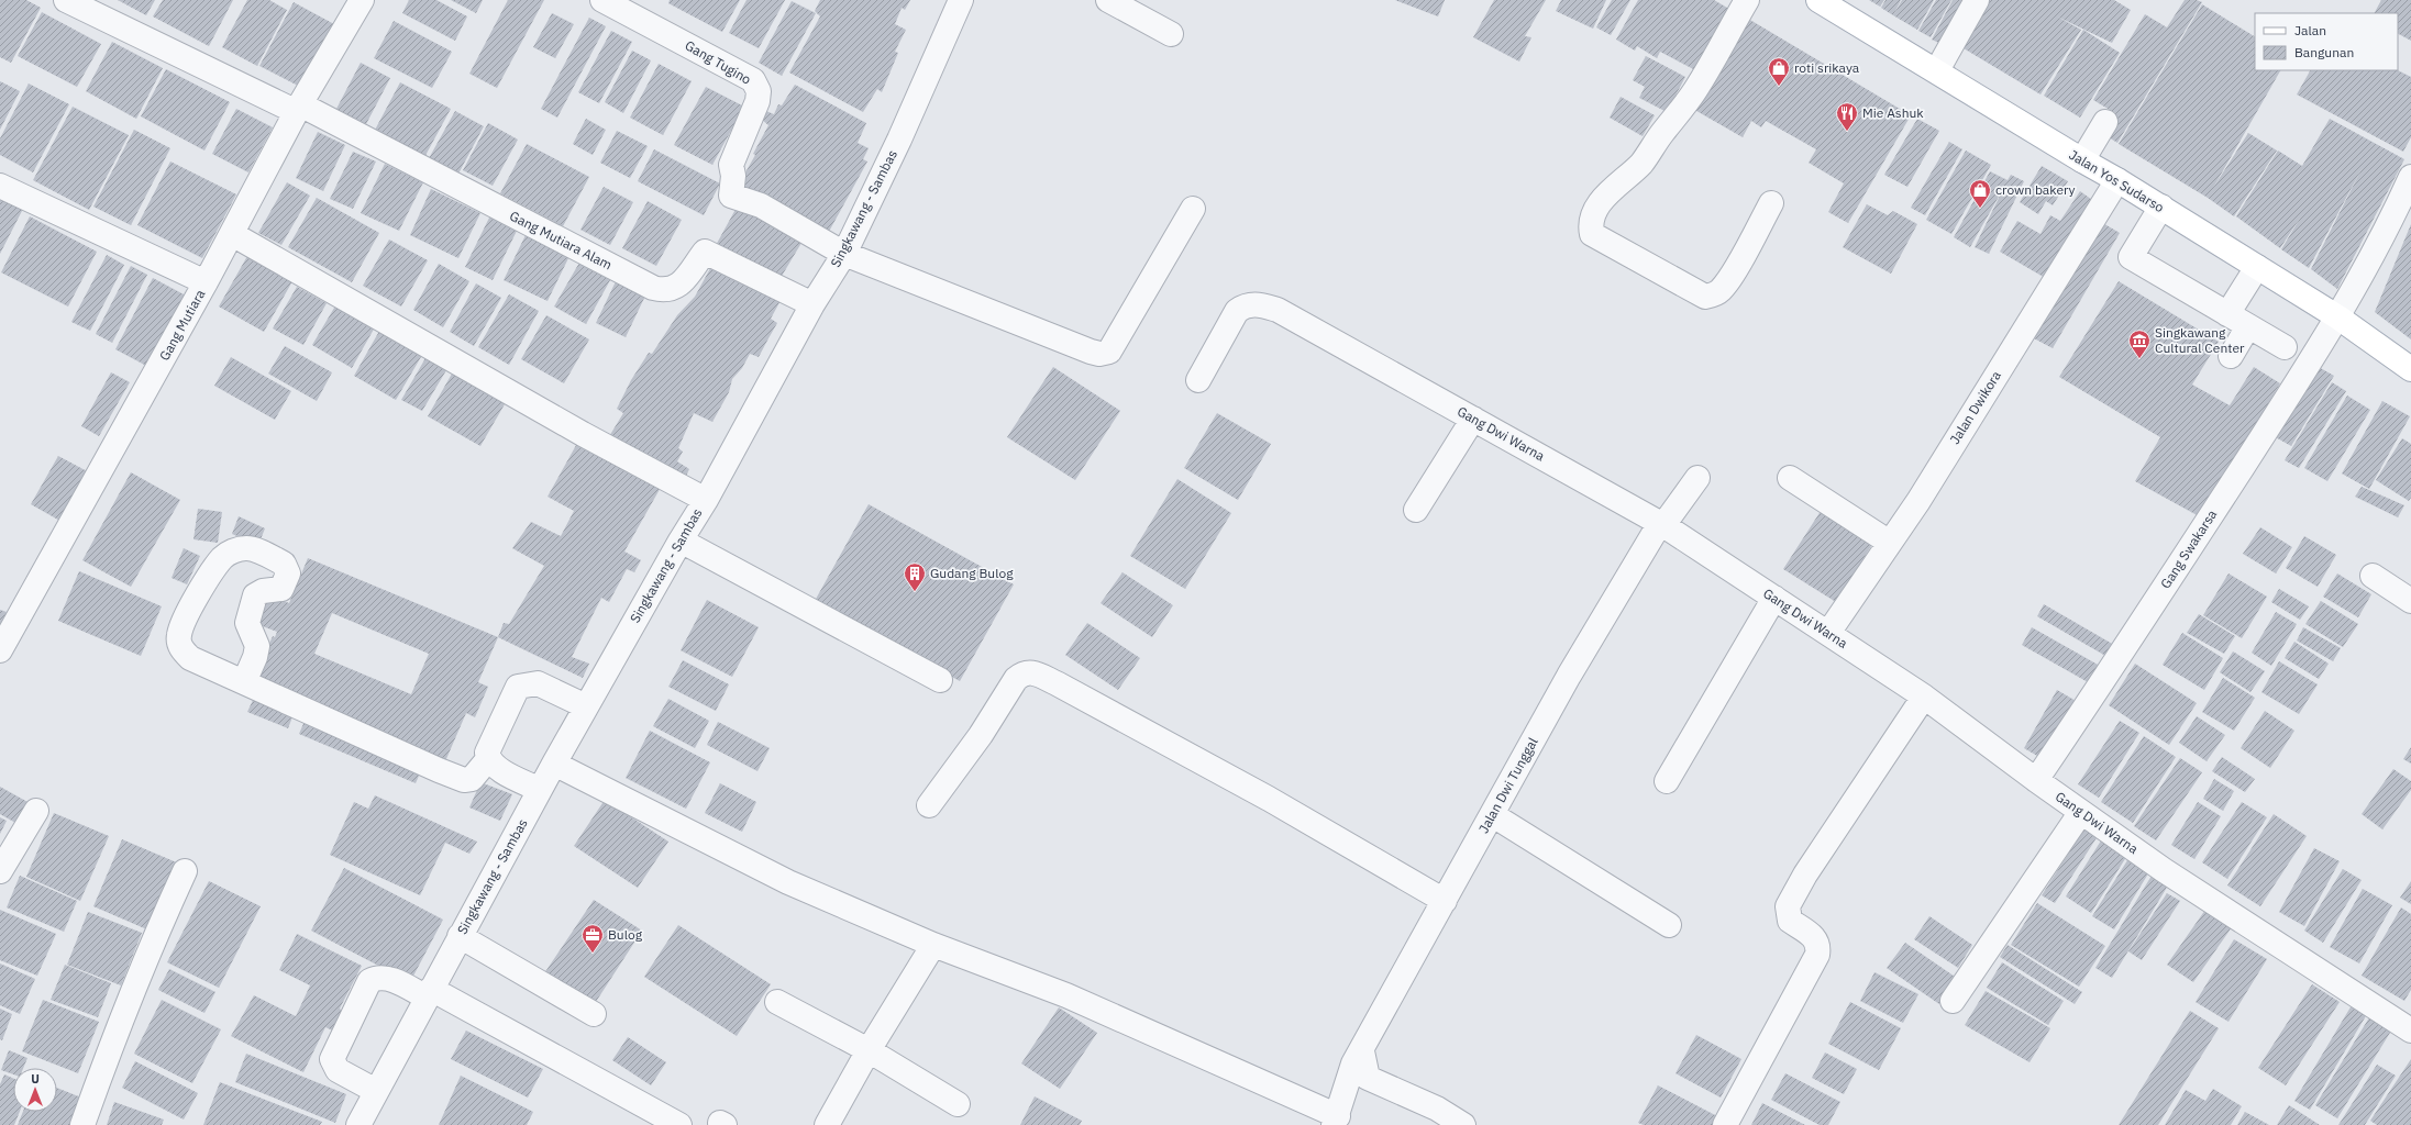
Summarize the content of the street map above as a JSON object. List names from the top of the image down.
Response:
{
  "streets": {
    "main road": ["Jalan Yos Sudarso"],
    "street": [
      "Gang Tugino",
      "Singkawang - Sambas",
      "Gang Mutiara Alam",
      "Gang Mutiara",
      "Jalan Dwikora",
      "Gang Dwi Warna",
      "Gang Swakarsa",
      "Jalan Dwi Tunggal"
    ]
  },
  "crossings": [
    ["Gang Tugino", "Singkawang - Sambas"],
    ["Jalan Yos Sudarso", "Jalan Dwikora"],
    ["Jalan Yos Sudarso", "Gang Swakarsa"],
    ["Singkawang - Sambas", "Gang Mutiara Alam"],
    ["Gang Mutiara Alam", "Gang Mutiara"],
    ["Jalan Dwikora", "Gang Dwi Warna"],
    ["Gang Dwi Warna", "Gang Swakarsa"],
    ["Gang Dwi Warna", "Jalan Dwi Tunggal"]
  ],
  "places": {
    "shop": ["roti srikaya", "crown bakery"],
    "restaurant": ["Mie Ashuk"],
    "museum": ["Singkawang Cultural Center"],
    "building": ["Gudang Bulog"],
    "office": ["Bulog"]
  },
  "legend": ["Jalan", "Bangunan"],
  "north": "top"
}
